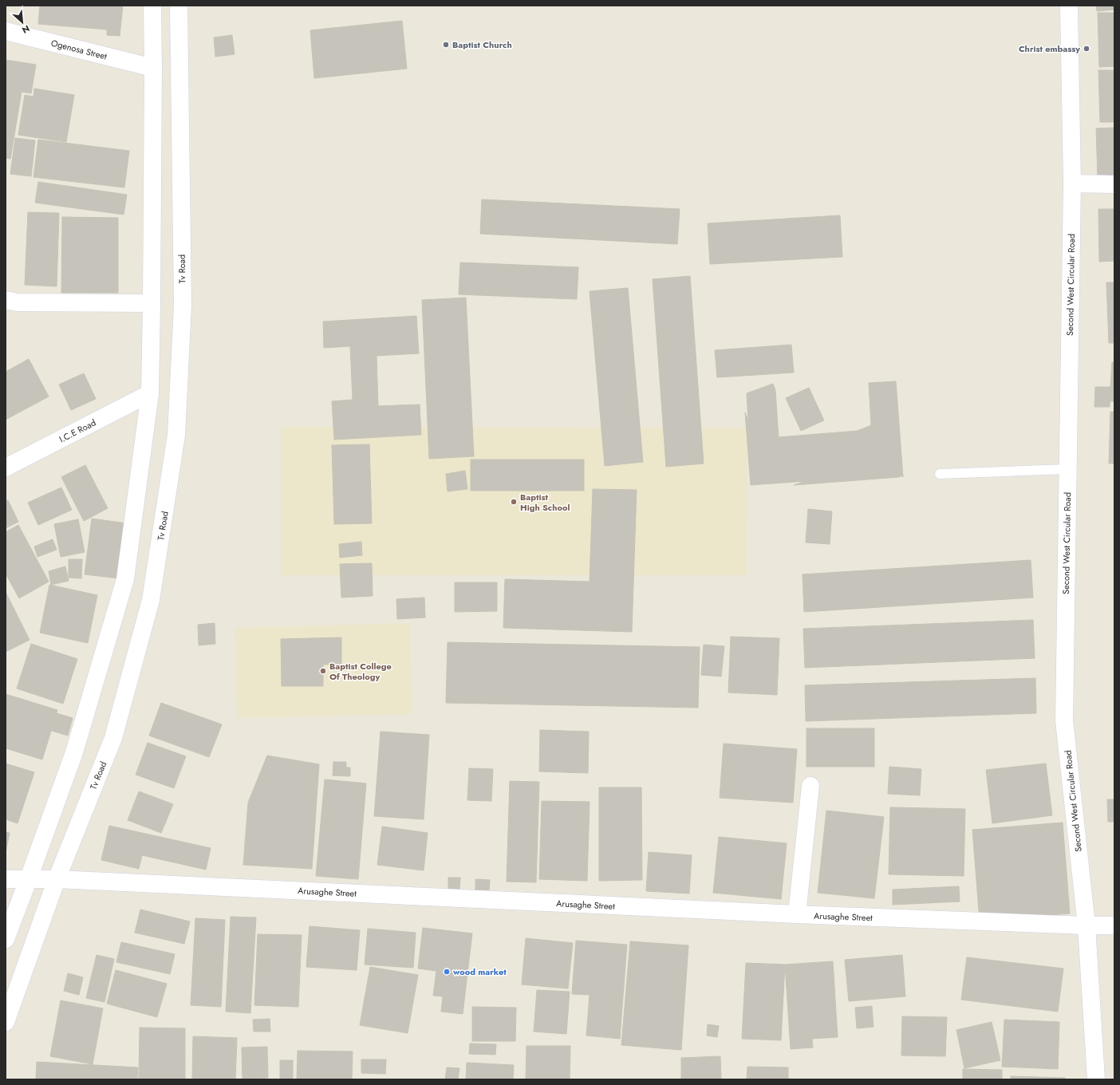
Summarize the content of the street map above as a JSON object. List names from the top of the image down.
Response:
{
  "streets": {
    "street": [
      "Ogenosa Street",
      "Tv Road",
      "Second West Circular Road",
      "I.C.E Road",
      "Arusaghe Street"
    ]
  },
  "crossings": [
    ["Tv Road", "Arusaghe Street"],
    ["Second West Circular Road", "Arusaghe Street"]
  ],
  "places": [
    "Baptist Church",
    "Christ embassy",
    "Baptist High School",
    "Baptist College Of Theology",
    "wood market"
  ],
  "north": "bottom right"
}
